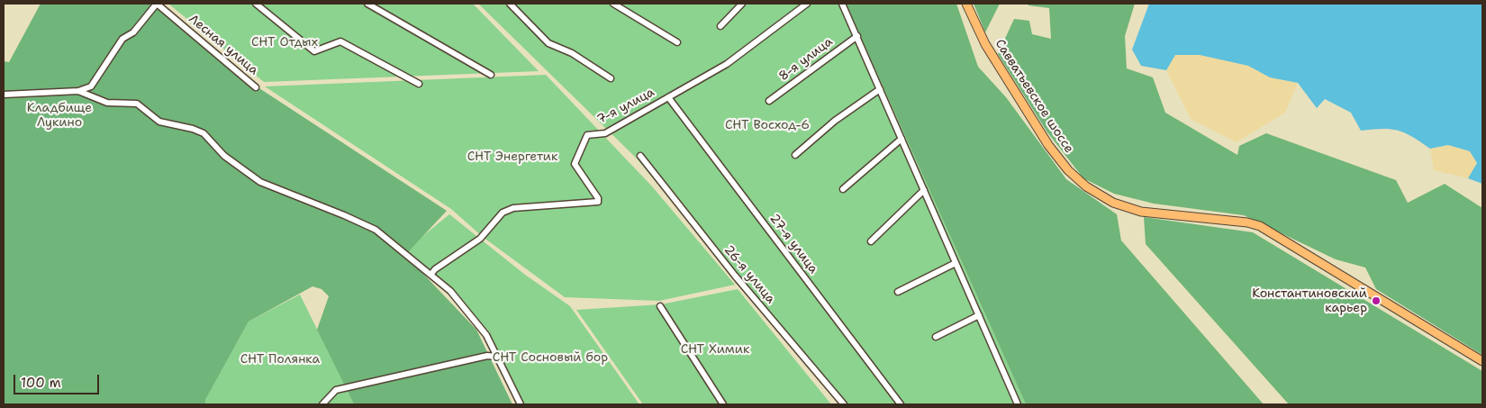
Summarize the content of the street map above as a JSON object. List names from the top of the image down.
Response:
{
  "streets": {
    "main road": ["Савватьевское шоссе"],
    "street": [
      "Лесная улица",
      "8-я улица",
      "7-я улица",
      "27-я улица",
      "26-я улица"
    ]
  },
  "crossings": [
    ["7-я улица", "27-я улица"]
  ],
  "parks": [
    "СНТ Отдых",
    "Кладбище Лукино",
    "СНТ Восход-6",
    "СНТ Энергетик",
    "СНТ Химик",
    "СНТ Сосновый бор",
    "СНТ Полянка"
  ],
  "places": ["Константиновский карьер"],
  "scale_bar": "100 m"
}
